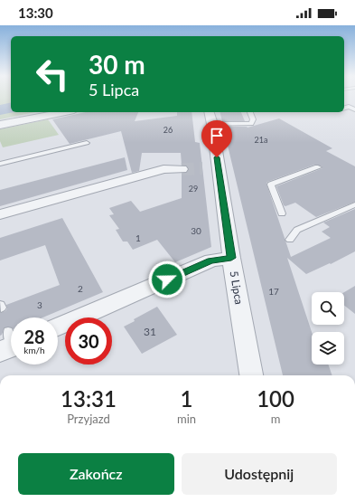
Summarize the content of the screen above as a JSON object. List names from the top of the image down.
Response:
{
  "streets": {
    "street": ["5 Lipca"]
  },
  "house_numbers": [
    "26",
    "21a",
    "29",
    "30",
    "1",
    "2",
    "17",
    "3",
    "31"
  ],
  "page": {
    "status": "13:30",
    "turn": ["30 m", "5 Lipca"],
    "speed": "28 km/h",
    "limit": "30",
    "eta": [
      "13:31",
      "Przyjazd",
      "1",
      "min",
      "100",
      "m"
    ],
    "buttons": ["Zakończ", "Udostępnij"]
  }
}
